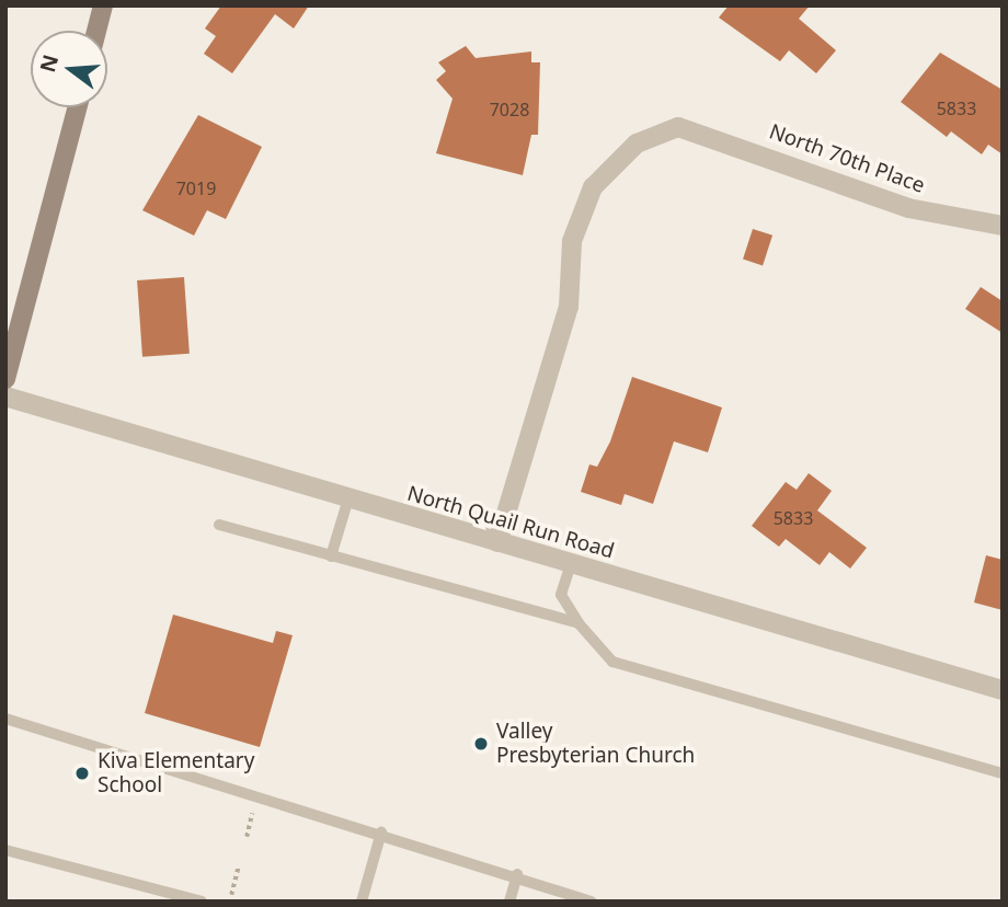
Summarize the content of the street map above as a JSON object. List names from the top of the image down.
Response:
{
  "streets": {
    "street": ["North 70th Place", "North Quail Run Road"]
  },
  "crossings": [
    ["North 70th Place", "North Quail Run Road"]
  ],
  "places": ["Valley Presbyterian Church", "Kiva Elementary School"],
  "house_numbers": [
    "5833",
    "7028",
    "7019",
    "5833"
  ],
  "north": "left"
}
